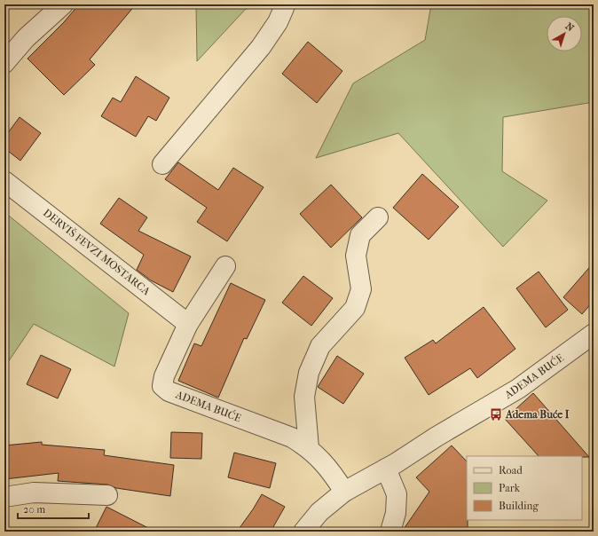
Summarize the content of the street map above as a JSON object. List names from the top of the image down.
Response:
{
  "streets": {
    "street": ["DERVIŠ FEVZI MOSTARCA", "ADEMA BUĆE"]
  },
  "crossings": [
    ["DERVIŠ FEVZI MOSTARCA", "ADEMA BUĆE"]
  ],
  "places": {
    "bus stop": ["Adema Buće I"]
  },
  "legend": ["Road", "Park", "Building"],
  "scale_bar": "20 m",
  "north": "top right"
}
